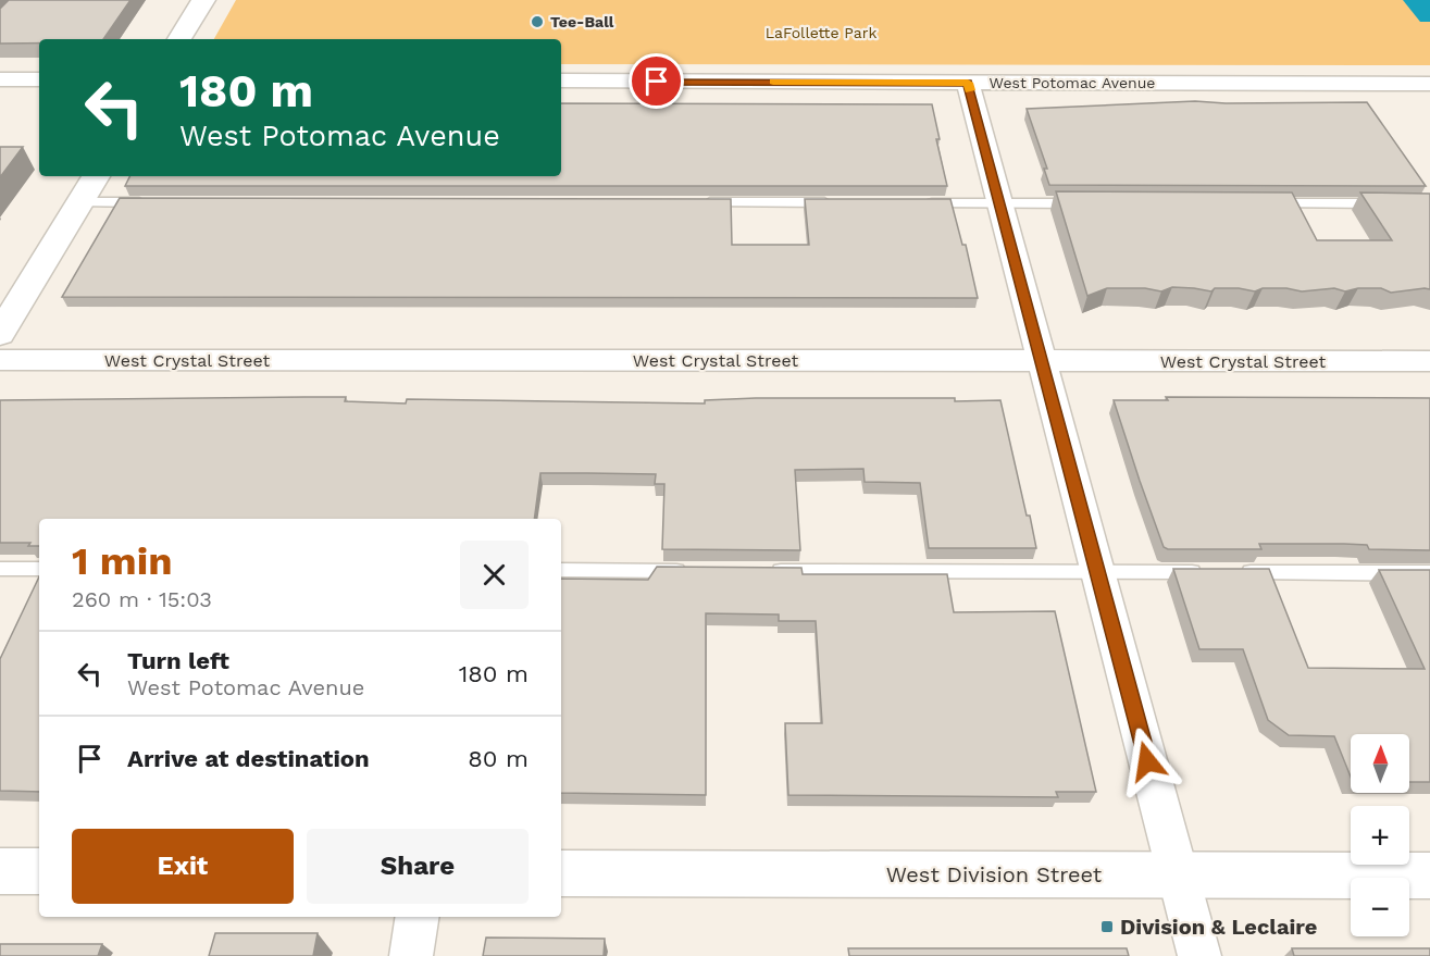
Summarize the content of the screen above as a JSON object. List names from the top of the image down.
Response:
{
  "streets": {
    "main road": ["West Division Street"],
    "street": ["West Potomac Avenue", "West Crystal Street"]
  },
  "parks": ["LaFollette Park"],
  "places": {
    "other": ["Tee-Ball"],
    "transit": ["Division & Leclaire"]
  },
  "north": "top",
  "page": {
    "turn": ["180 m", "West Potomac Avenue"],
    "heading": ["1 min", "260 m · 15:03"],
    "list": [
      {
        "name": "Turn left",
        "note": "West Potomac Avenue",
        "value": "180 m"
      },
      {
        "name": "Arrive at destination",
        "value": "80 m"
      }
    ],
    "map_buttons": ["+", "−"],
    "buttons": ["Exit", "Share"]
  }
}
